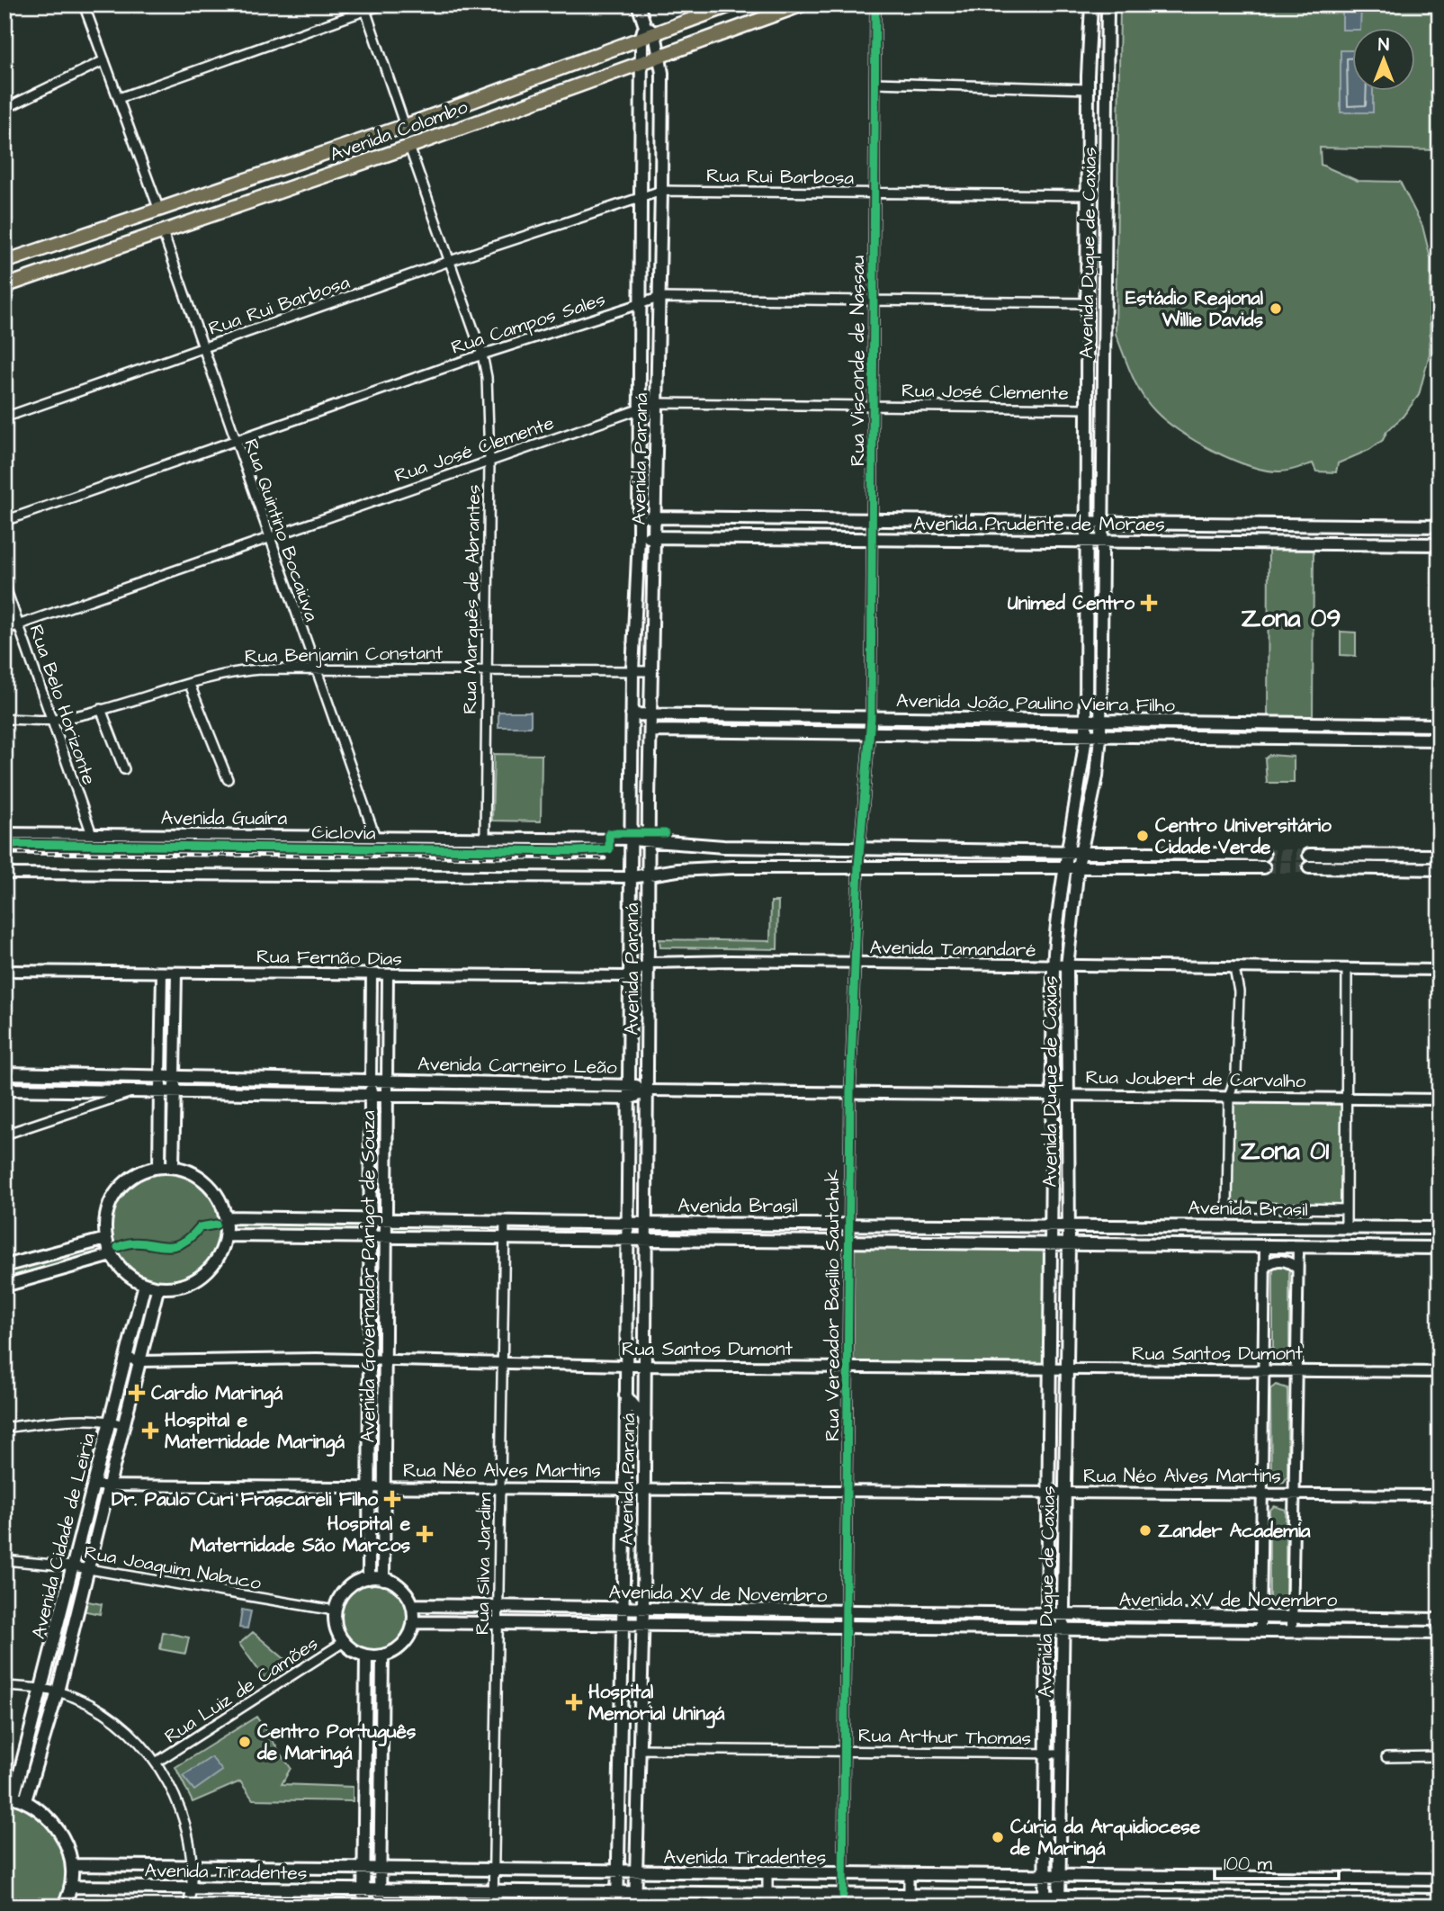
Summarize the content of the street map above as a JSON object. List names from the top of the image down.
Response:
{
  "streets": {
    "main road": [
      "Avenida Colombo",
      "Avenida Duque de Caxias",
      "Avenida Paraná",
      "Avenida Prudente de Moraes",
      "Avenida João Paulino Vieira Filho",
      "Avenida Carneiro Leão",
      "Avenida Brasil",
      "Avenida Governador Parigot de Souza",
      "Avenida Cidade de Leiria",
      "Avenida XV de Novembro",
      "Avenida Tiradentes"
    ],
    "street": [
      "Rua Rui Barbosa",
      "Rua Campos Sales",
      "Rua Visconde de Nassau",
      "Rua José Clemente",
      "Rua Quintino Bocaiúva",
      "Rua Marquês de Abrantes",
      "Rua Benjamin Constant",
      "Rua Belo Horizonte",
      "Avenida Guaíra",
      "Avenida Tamandaré",
      "Rua Fernão Dias",
      "Rua Joubert de Carvalho",
      "Rua Vereador Basílio Sautchuk",
      "Rua Santos Dumont",
      "Rua Néo Alves Martins",
      "Rua Silva Jardim",
      "Rua Joaquim Nabuco",
      "Rua Luiz de Camões",
      "Rua Arthur Thomas"
    ],
    "cycle path": ["Ciclovia"]
  },
  "crossings": [
    ["Avenida Colombo", "Avenida Paraná"],
    ["Avenida Colombo", "Rua Quintino Bocaiúva"],
    ["Avenida Colombo", "Rua Marquês de Abrantes"],
    ["Rua Rui Barbosa", "Avenida Duque de Caxias"],
    ["Rua Rui Barbosa", "Rua Visconde de Nassau"],
    ["Rua Rui Barbosa", "Avenida Paraná"],
    ["Rua Rui Barbosa", "Rua Quintino Bocaiúva"],
    ["Rua Rui Barbosa", "Rua Marquês de Abrantes"],
    ["Avenida Duque de Caxias", "Rua Campos Sales"],
    ["Avenida Duque de Caxias", "Rua José Clemente"],
    ["Avenida Duque de Caxias", "Avenida Prudente de Moraes"],
    ["Avenida Duque de Caxias", "Avenida João Paulino Vieira Filho"],
    ["Avenida Duque de Caxias", "Avenida Tamandaré"],
    ["Avenida Duque de Caxias", "Rua Joubert de Carvalho"],
    ["Avenida Duque de Caxias", "Avenida Brasil"],
    ["Avenida Duque de Caxias", "Rua Santos Dumont"],
    ["Avenida Duque de Caxias", "Rua Néo Alves Martins"],
    ["Avenida Duque de Caxias", "Avenida XV de Novembro"],
    ["Avenida Duque de Caxias", "Rua Arthur Thomas"],
    ["Avenida Duque de Caxias", "Avenida Tiradentes"],
    ["Rua Campos Sales", "Rua Visconde de Nassau"],
    ["Rua Campos Sales", "Avenida Paraná"],
    ["Rua Campos Sales", "Rua Quintino Bocaiúva"],
    ["Rua Campos Sales", "Rua Marquês de Abrantes"],
    ["Rua Visconde de Nassau", "Rua José Clemente"],
    ["Rua Visconde de Nassau", "Avenida Prudente de Moraes"],
    ["Rua Visconde de Nassau", "Avenida João Paulino Vieira Filho"],
    ["Rua Visconde de Nassau", "Rua Vereador Basílio Sautchuk"],
    ["Rua José Clemente", "Avenida Paraná"],
    ["Rua José Clemente", "Rua Quintino Bocaiúva"],
    ["Rua José Clemente", "Rua Marquês de Abrantes"],
    ["Rua José Clemente", "Rua Belo Horizonte"],
    ["Avenida Paraná", "Avenida Prudente de Moraes"],
    ["Avenida Paraná", "Rua Benjamin Constant"],
    ["Avenida Paraná", "Avenida João Paulino Vieira Filho"],
    ["Avenida Paraná", "Avenida Guaíra"],
    ["Avenida Paraná", "Avenida Tamandaré"],
    ["Avenida Paraná", "Rua Fernão Dias"],
    ["Avenida Paraná", "Avenida Carneiro Leão"],
    ["Avenida Paraná", "Rua Joubert de Carvalho"],
    ["Avenida Paraná", "Avenida Brasil"],
    ["Avenida Paraná", "Rua Santos Dumont"],
    ["Avenida Paraná", "Rua Néo Alves Martins"],
    ["Avenida Paraná", "Avenida XV de Novembro"],
    ["Avenida Paraná", "Rua Arthur Thomas"],
    ["Avenida Paraná", "Avenida Tiradentes"],
    ["Rua Quintino Bocaiúva", "Rua Benjamin Constant"],
    ["Rua Quintino Bocaiúva", "Avenida Guaíra"],
    ["Rua Marquês de Abrantes", "Rua Benjamin Constant"],
    ["Rua Marquês de Abrantes", "Avenida Guaíra"],
    ["Rua Benjamin Constant", "Rua Belo Horizonte"],
    ["Avenida João Paulino Vieira Filho", "Rua Vereador Basílio Sautchuk"],
    ["Rua Belo Horizonte", "Avenida Guaíra"],
    ["Avenida Tamandaré", "Rua Vereador Basílio Sautchuk"],
    ["Rua Fernão Dias", "Avenida Governador Parigot de Souza"],
    ["Avenida Carneiro Leão", "Rua Joubert de Carvalho"],
    ["Avenida Carneiro Leão", "Avenida Governador Parigot de Souza"],
    ["Rua Joubert de Carvalho", "Rua Vereador Basílio Sautchuk"],
    ["Avenida Brasil", "Avenida Governador Parigot de Souza"],
    ["Avenida Brasil", "Rua Vereador Basílio Sautchuk"],
    ["Avenida Brasil", "Avenida Cidade de Leiria"],
    ["Avenida Brasil", "Rua Silva Jardim"],
    ["Avenida Governador Parigot de Souza", "Rua Santos Dumont"],
    ["Avenida Governador Parigot de Souza", "Rua Néo Alves Martins"],
    ["Avenida Governador Parigot de Souza", "Rua Joaquim Nabuco"],
    ["Avenida Governador Parigot de Souza", "Avenida XV de Novembro"],
    ["Avenida Governador Parigot de Souza", "Rua Luiz de Camões"],
    ["Rua Vereador Basílio Sautchuk", "Rua Santos Dumont"],
    ["Rua Vereador Basílio Sautchuk", "Rua Néo Alves Martins"],
    ["Rua Vereador Basílio Sautchuk", "Avenida XV de Novembro"],
    ["Rua Vereador Basílio Sautchuk", "Rua Arthur Thomas"],
    ["Rua Vereador Basílio Sautchuk", "Avenida Tiradentes"],
    ["Rua Santos Dumont", "Avenida Cidade de Leiria"],
    ["Rua Santos Dumont", "Rua Silva Jardim"],
    ["Rua Néo Alves Martins", "Avenida Cidade de Leiria"],
    ["Rua Néo Alves Martins", "Rua Silva Jardim"],
    ["Avenida Cidade de Leiria", "Rua Joaquim Nabuco"],
    ["Rua Silva Jardim", "Avenida XV de Novembro"],
    ["Rua Silva Jardim", "Avenida Tiradentes"],
    ["Rua Joaquim Nabuco", "Avenida XV de Novembro"],
    ["Rua Joaquim Nabuco", "Rua Luiz de Camões"],
    ["Avenida XV de Novembro", "Rua Luiz de Camões"]
  ],
  "districts": ["Zona 09", "Zona 01"],
  "places": {
    "other": [
      "Estádio Regional Willie Davids",
      "Centro Universitário Cidade Verde",
      "Zander Academia",
      "Centro Português de Maringá",
      "Cúria da Arquidiocese de Maringá"
    ],
    "health": [
      "Unimed Centro",
      "Cardio Maringá",
      "Hospital e Maternidade Maringá",
      "Dr. Paulo Curi Frascareli Filho",
      "Hospital e Maternidade São Marcos",
      "Hospital Memorial Uningá"
    ]
  },
  "scale_bar": "100 m",
  "north": "top"
}
